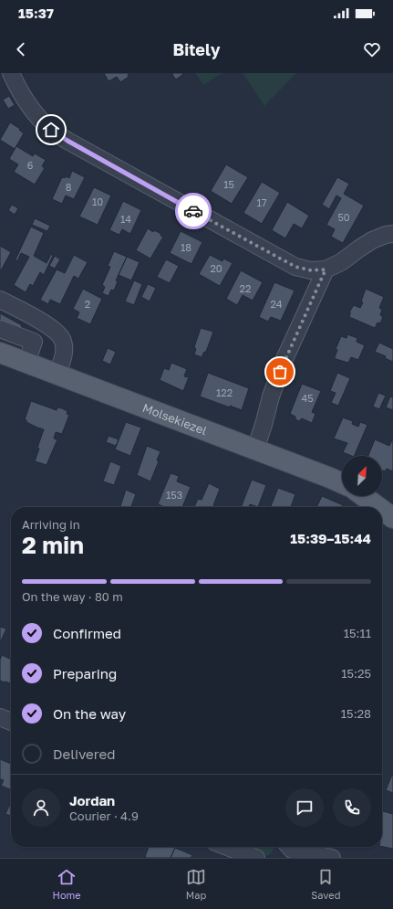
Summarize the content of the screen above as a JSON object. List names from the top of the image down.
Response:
{
  "streets": {
    "main road": ["Molsekiezel"]
  },
  "house_numbers": [
    "6",
    "15",
    "8",
    "10",
    "17",
    "50",
    "14",
    "18",
    "20",
    "22",
    "2",
    "24",
    "122",
    "45",
    "153"
  ],
  "north": "top right",
  "page": {
    "status": "15:37",
    "header": "Bitely",
    "heading": ["2 min", "Arriving in", "15:39–15:44"],
    "panel": ["Jordan", "Courier · 4.9"],
    "bar": "On the way · 80 m",
    "list": [
      ["Confirmed", "15:11"],
      ["Preparing", "15:25"],
      ["On the way", "15:28"],
      "Delivered"
    ],
    "tabs": ["Home", "Map", "Saved"]
  }
}
